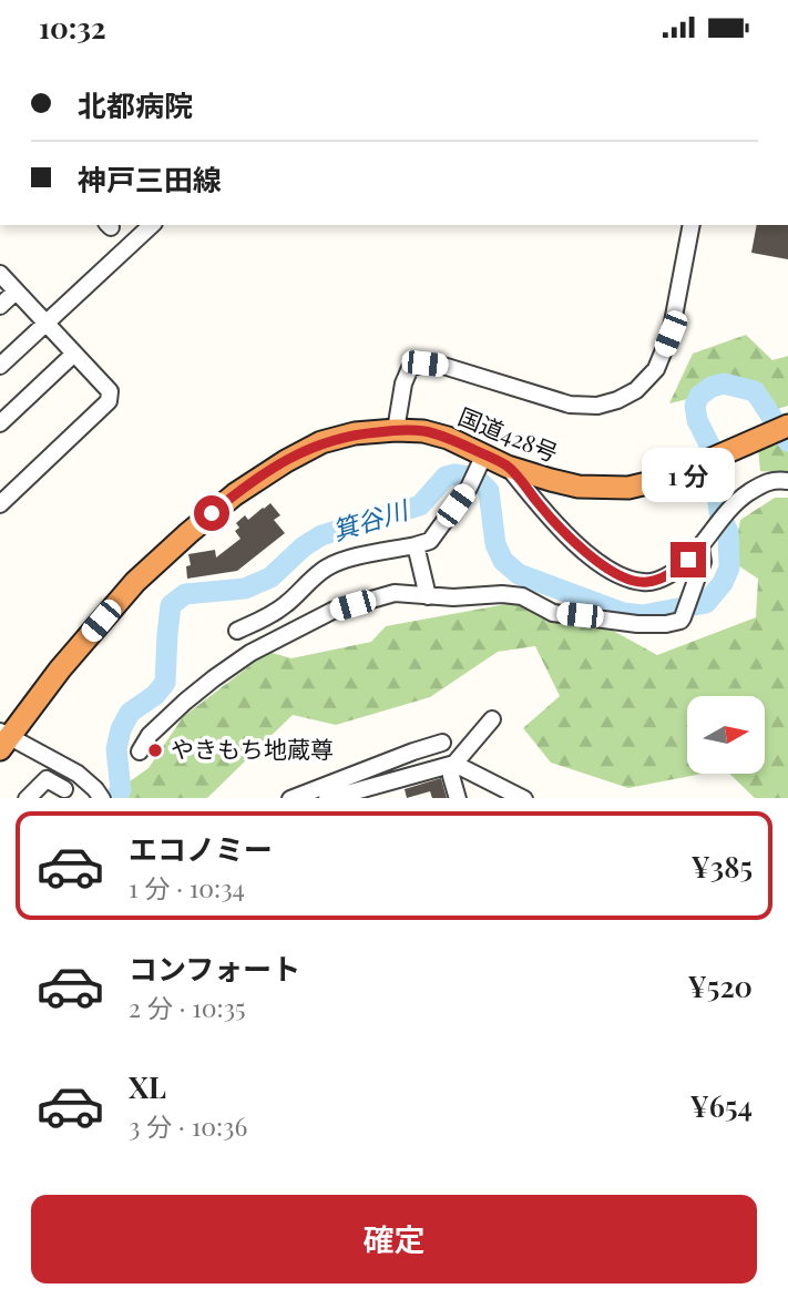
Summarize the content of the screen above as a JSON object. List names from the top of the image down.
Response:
{
  "streets": {
    "highway": ["国道428号"]
  },
  "water": ["箕谷川"],
  "places": ["やきもち地蔵尊"],
  "north": "right",
  "page": {
    "status": "10:32",
    "banner": ["北都病院", "神戸三田線"],
    "bubble": "1 分",
    "list": [
      {
        "name": "エコノミー",
        "note": "1 分 · 10:34",
        "value": "¥385"
      },
      {
        "name": "コンフォート",
        "note": "2 分 · 10:35",
        "value": "¥520"
      },
      {
        "name": "XL",
        "note": "3 分 · 10:36",
        "value": "¥654"
      }
    ],
    "buttons": "確定"
  }
}
